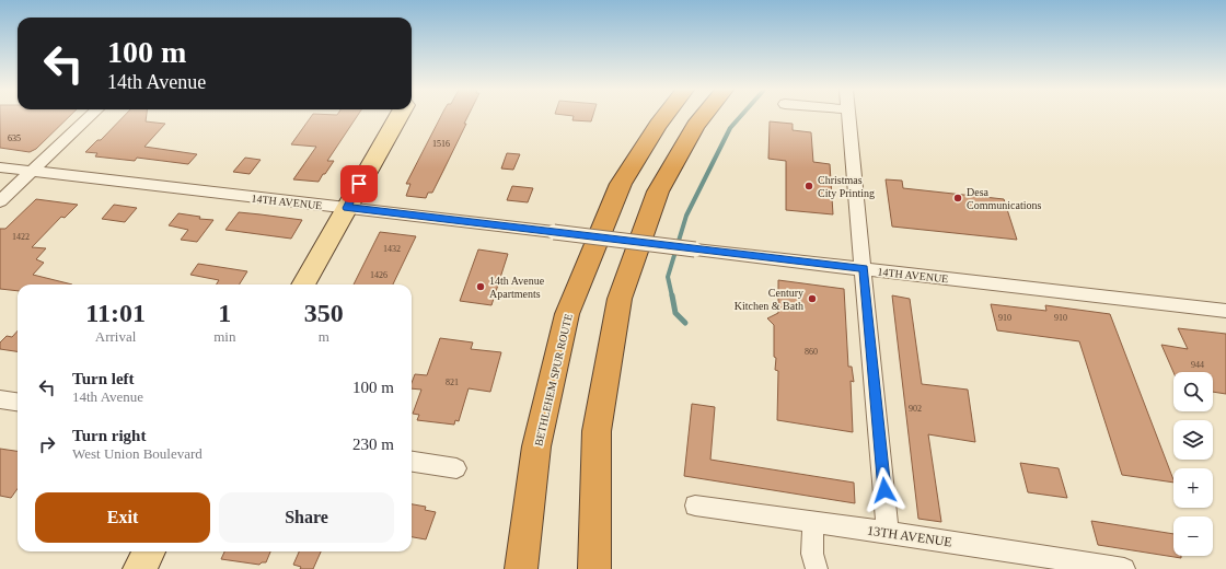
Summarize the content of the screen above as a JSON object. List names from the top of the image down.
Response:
{
  "streets": {
    "highway": ["BETHLEHEM SPUR ROUTE"],
    "street": ["14TH AVENUE", "13TH AVENUE"]
  },
  "places": [
    "Christmas City Printing",
    "Desa Communications",
    "14th Avenue Apartments",
    "Century Kitchen & Bath"
  ],
  "house_numbers": [
    "635",
    "1516",
    "1422",
    "1432",
    "1426",
    "910",
    "910",
    "860",
    "944",
    "821",
    "902"
  ],
  "page": {
    "turn": ["100 m", "14th Avenue"],
    "eta": [
      "11:01",
      "Arrival",
      "1",
      "min",
      "350",
      "m"
    ],
    "list": [
      {
        "name": "Turn left",
        "note": "14th Avenue",
        "value": "100 m"
      },
      {
        "name": "Turn right",
        "note": "West Union Boulevard",
        "value": "230 m"
      }
    ],
    "map_buttons": ["+", "−"],
    "buttons": ["Exit", "Share"]
  }
}
